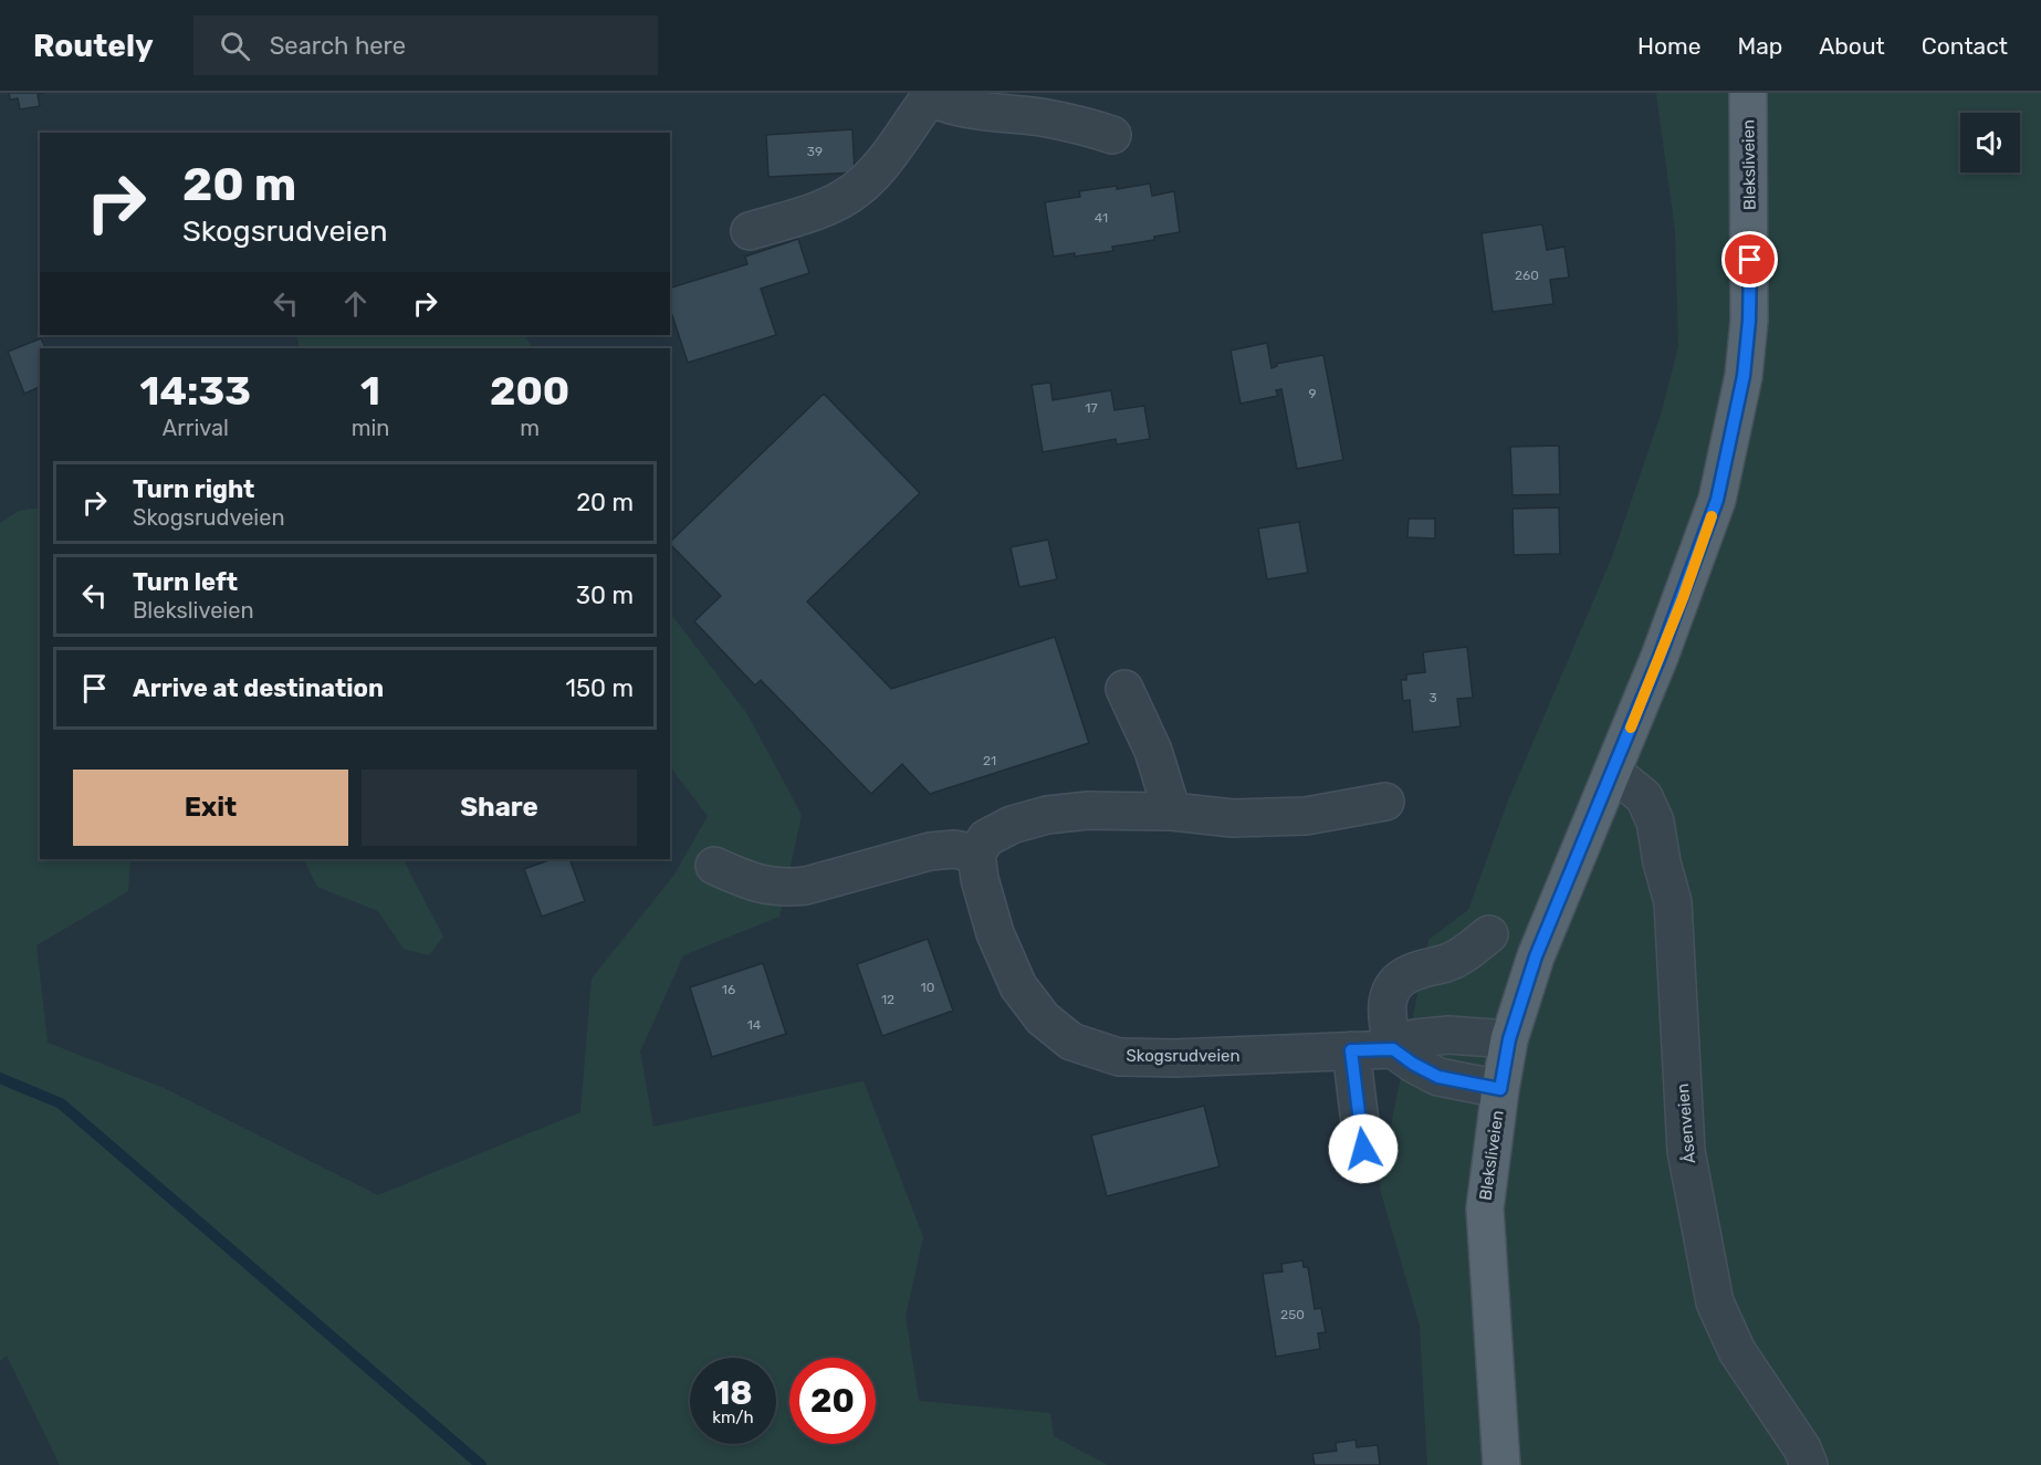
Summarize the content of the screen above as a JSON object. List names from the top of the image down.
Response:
{
  "streets": {
    "main road": ["Bleksliveien"],
    "street": ["Skogsrudveien", "Åsenveien"]
  },
  "crossings": [
    ["Bleksliveien", "Skogsrudveien"],
    ["Bleksliveien", "Åsenveien"]
  ],
  "house_numbers": [
    "39",
    "41",
    "260",
    "9",
    "17",
    "3",
    "21",
    "10",
    "16",
    "12",
    "14",
    "250"
  ],
  "page": {
    "header": "Routely",
    "search": "Search here",
    "nav": [
      "Home",
      "Map",
      "About",
      "Contact"
    ],
    "turn": ["20 m", "Skogsrudveien"],
    "eta": [
      "14:33",
      "Arrival",
      "1",
      "min",
      "200",
      "m"
    ],
    "list": [
      {
        "name": "Turn right",
        "note": "Skogsrudveien",
        "value": "20 m"
      },
      {
        "name": "Turn left",
        "note": "Bleksliveien",
        "value": "30 m"
      },
      {
        "name": "Arrive at destination",
        "value": "150 m"
      }
    ],
    "buttons": ["Exit", "Share"],
    "speed": "18 km/h",
    "limit": "20"
  }
}
